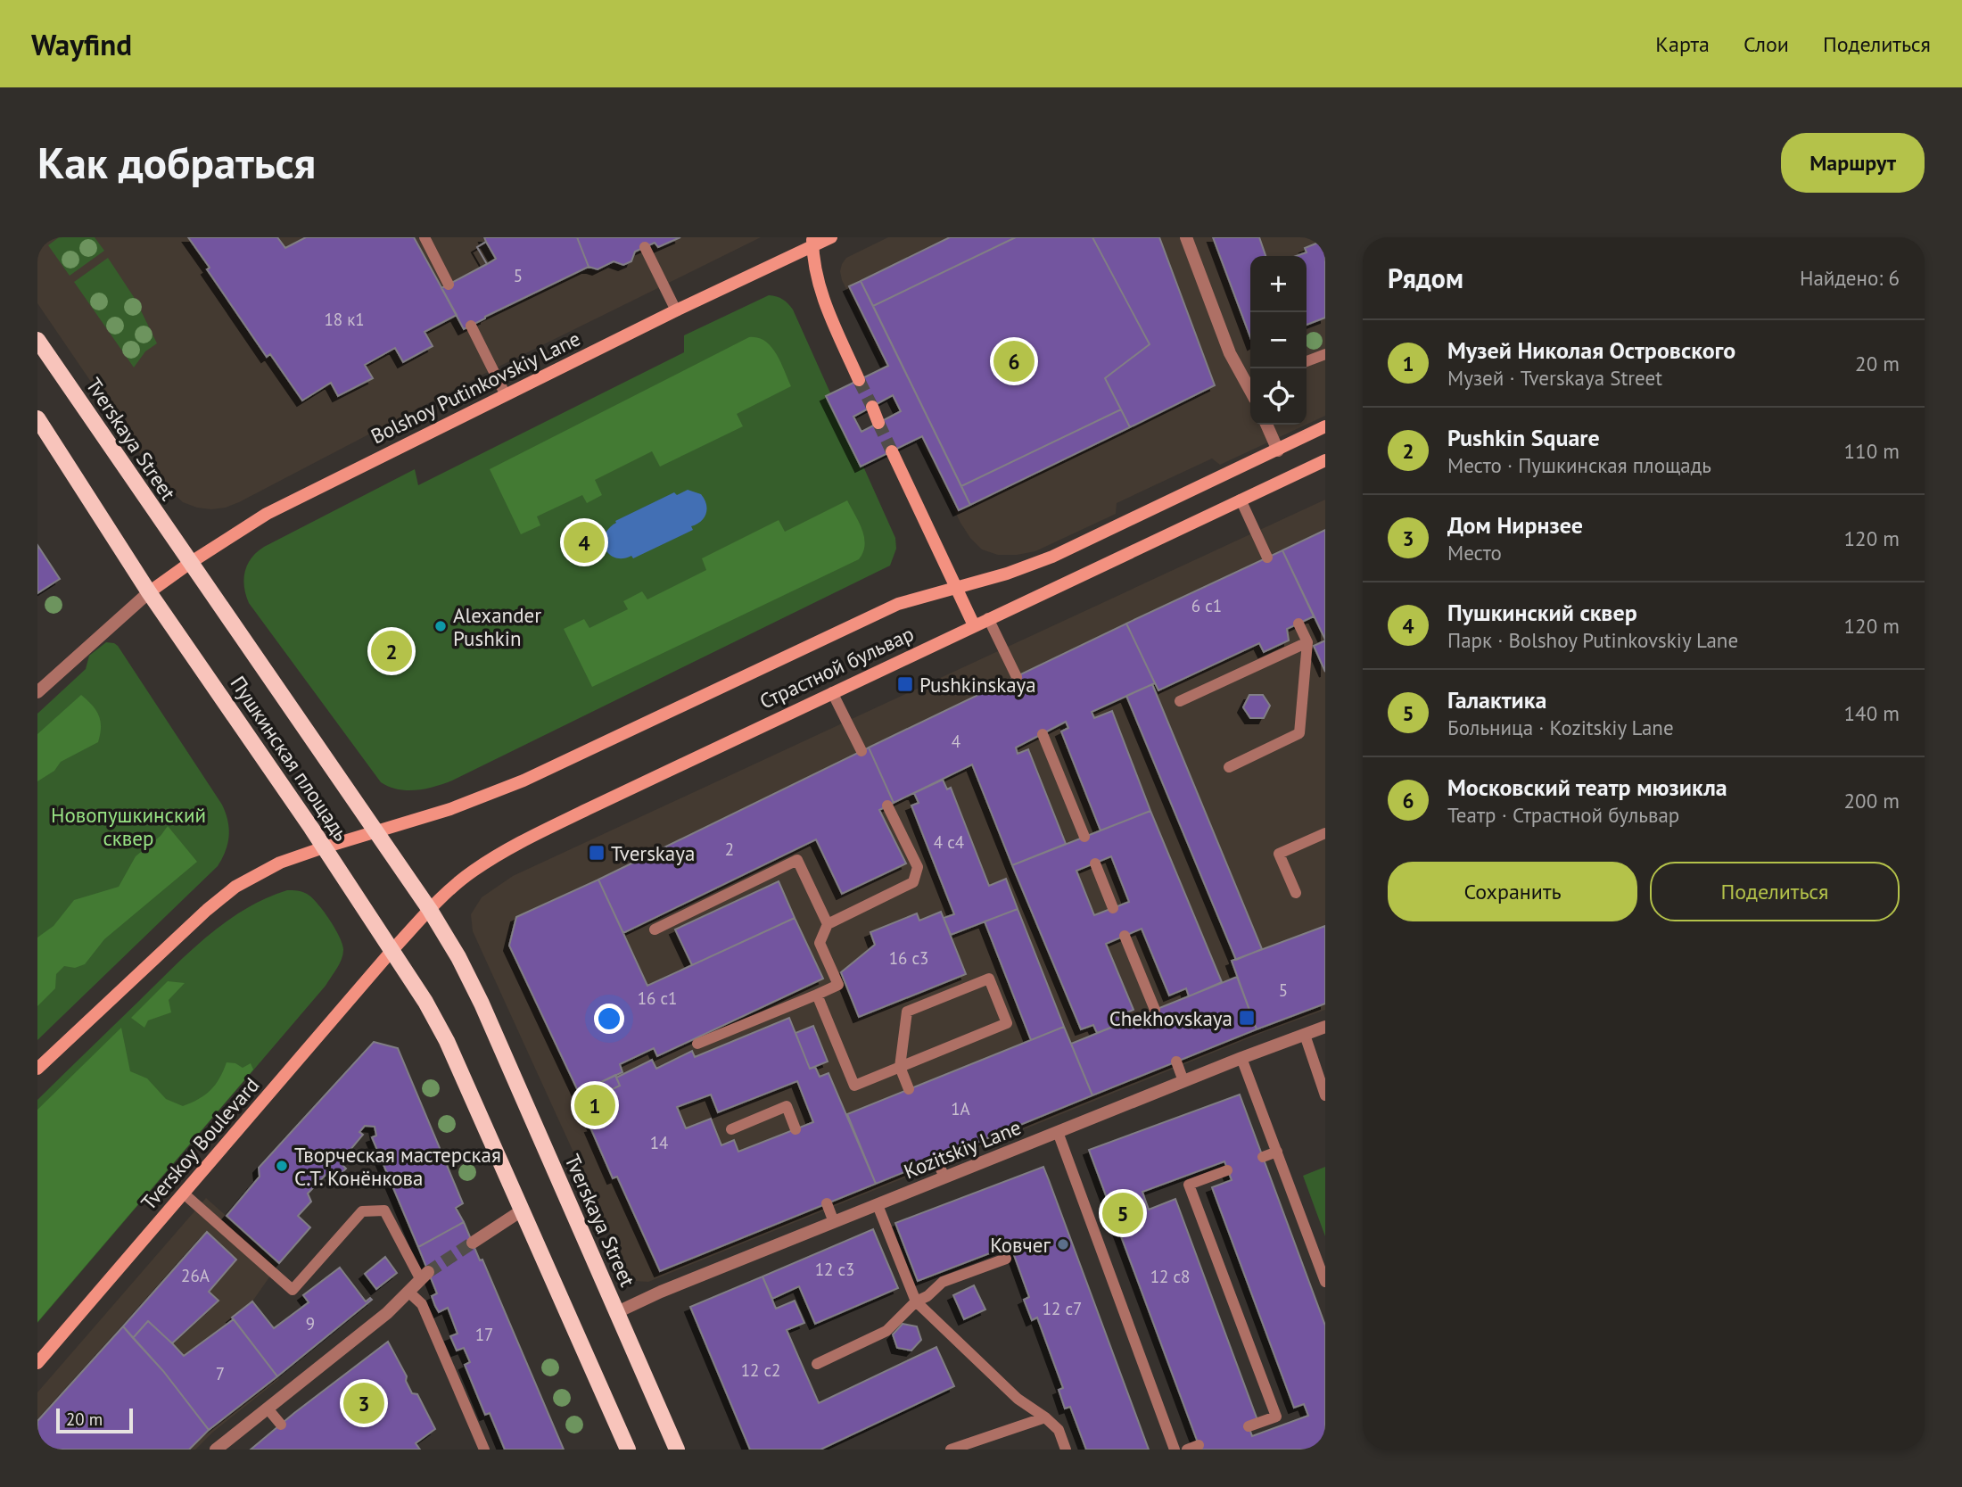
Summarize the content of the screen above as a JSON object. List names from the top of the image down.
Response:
{
  "streets": {
    "main road": [
      "Bolshoy Putinkovskiy Lane",
      "Tverskaya Street",
      "Страстной бульвар",
      "Пушкинская площадь",
      "Tverskoy Boulevard"
    ],
    "street": ["Kozitskiy Lane"]
  },
  "crossings": [
    ["Bolshoy Putinkovskiy Lane", "Tverskaya Street"],
    ["Bolshoy Putinkovskiy Lane", "Пушкинская площадь"],
    ["Tverskaya Street", "Страстной бульвар"],
    ["Tverskaya Street", "Пушкинская площадь"],
    ["Tverskaya Street", "Kozitskiy Lane"],
    ["Страстной бульвар", "Пушкинская площадь"],
    ["Страстной бульвар", "Tverskoy Boulevard"],
    ["Пушкинская площадь", "Tverskoy Boulevard"]
  ],
  "parks": ["Новопушкинский сквер"],
  "places": {
    "other": ["Alexander Pushkin", "Творческая мастерская С.Т. Конёнкова", "Ковчег"],
    "transit": ["Pushkinskaya", "Tverskaya", "Chekhovskaya"]
  },
  "house_numbers": [
    "5",
    "18 к1",
    "6 с1",
    "4",
    "4 с4",
    "2",
    "16 с3",
    "5",
    "16 с1",
    "1А",
    "14",
    "12 с3",
    "26А",
    "12 с8",
    "12 с7",
    "9",
    "17",
    "12 с2",
    "7"
  ],
  "scale_bar": "20 m",
  "page": {
    "header": "Wayfind",
    "nav": ["Карта", "Слои", "Поделиться"],
    "buttons": [
      "Маршрут",
      ["Сохранить", "Поделиться"]
    ],
    "title": "Как добраться",
    "heading": ["Рядом", "Найдено: 6"],
    "map_buttons": ["+", "−"],
    "list": [
      {
        "mark": "1",
        "name": "Музей Николая Островского",
        "note": "Музей · Tverskaya Street",
        "value": "20 m"
      },
      {
        "mark": "2",
        "name": "Pushkin Square",
        "note": "Место · Пушкинская площадь",
        "value": "110 m"
      },
      {
        "mark": "3",
        "name": "Дом Нирнзее",
        "note": "Место",
        "value": "120 m"
      },
      {
        "mark": "4",
        "name": "Пушкинский сквер",
        "note": "Парк · Bolshoy Putinkovskiy Lane",
        "value": "120 m"
      },
      {
        "mark": "5",
        "name": "Галактика",
        "note": "Больница · Kozitskiy Lane",
        "value": "140 m"
      },
      {
        "mark": "6",
        "name": "Московский театр мюзикла",
        "note": "Театр · Страстной бульвар",
        "value": "200 m"
      }
    ],
    "pins": [
      "6",
      "4",
      "2",
      "1",
      "5",
      "3"
    ],
    "scale": "20 m"
  }
}
